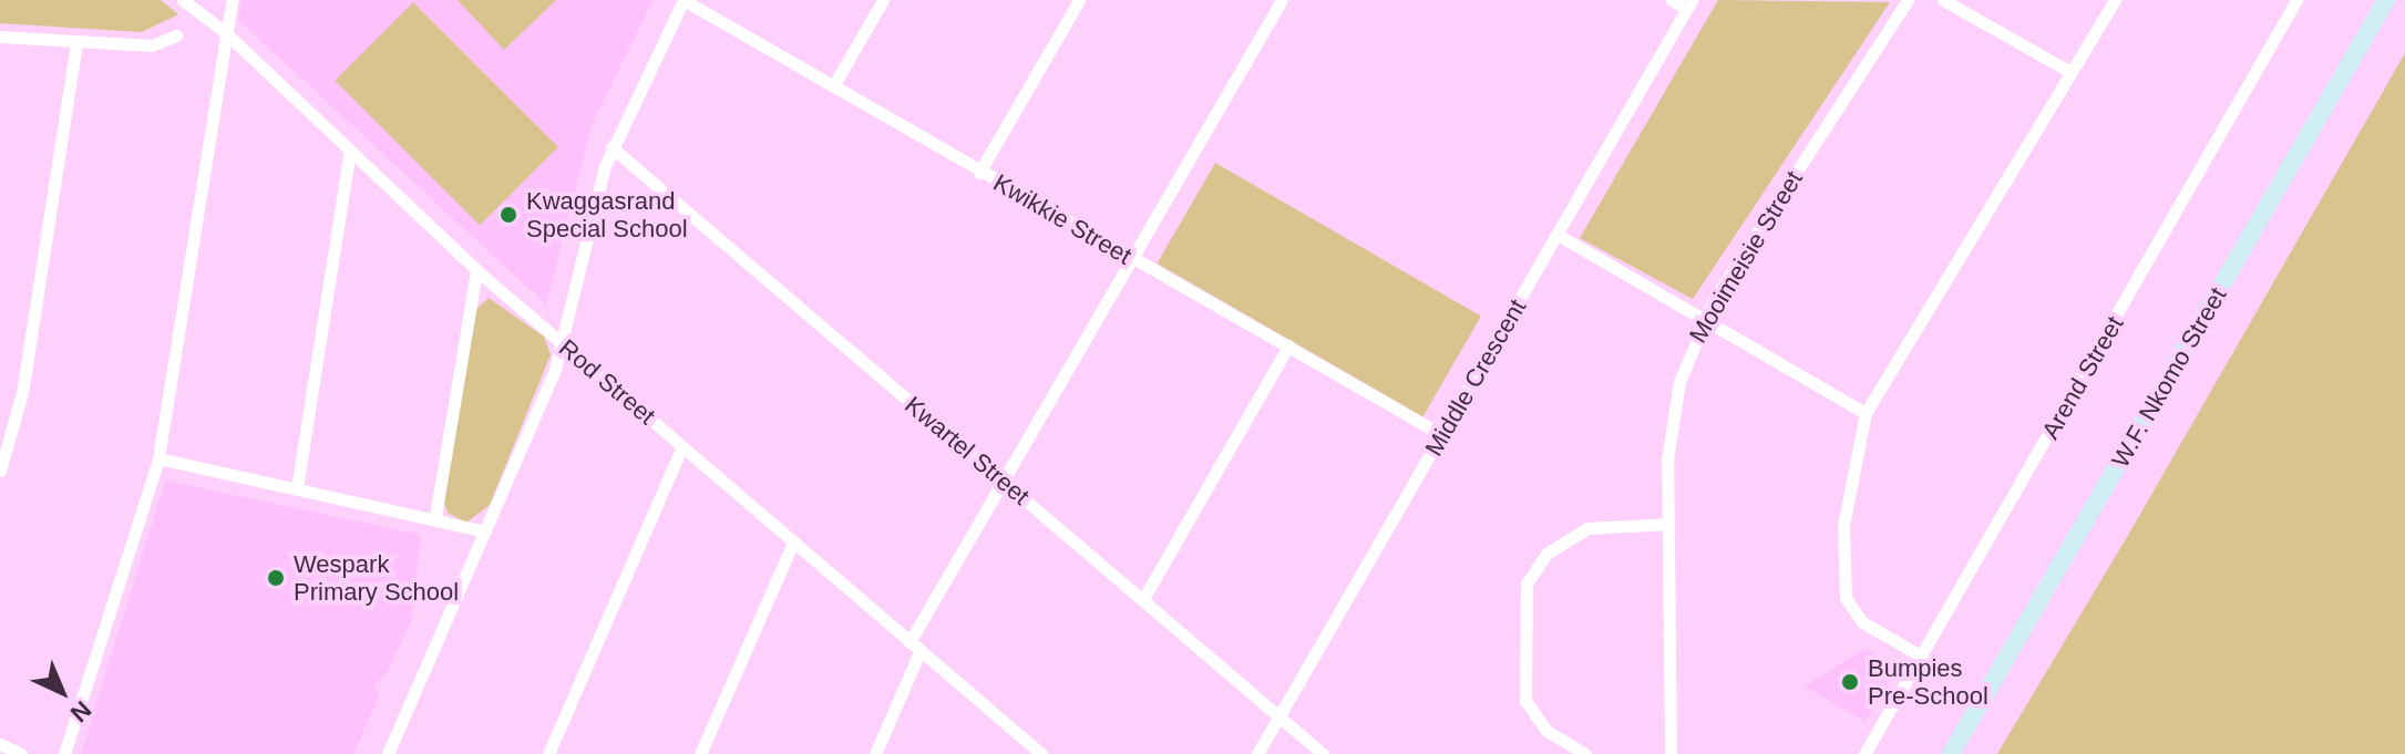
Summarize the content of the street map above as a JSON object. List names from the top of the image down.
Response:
{
  "streets": {
    "main road": ["W.F. Nkomo Street"],
    "street": [
      "Kwikkie Street",
      "Mooimeisie Street",
      "Middle Crescent",
      "Arend Street",
      "Rod Street",
      "Kwartel Street"
    ]
  },
  "crossings": [
    ["Kwikkie Street", "Middle Crescent"],
    ["Middle Crescent", "Kwartel Street"]
  ],
  "places": ["Kwaggasrand Special School", "Wespark Primary School", "Bumpies Pre-School"],
  "north": "bottom right"
}
